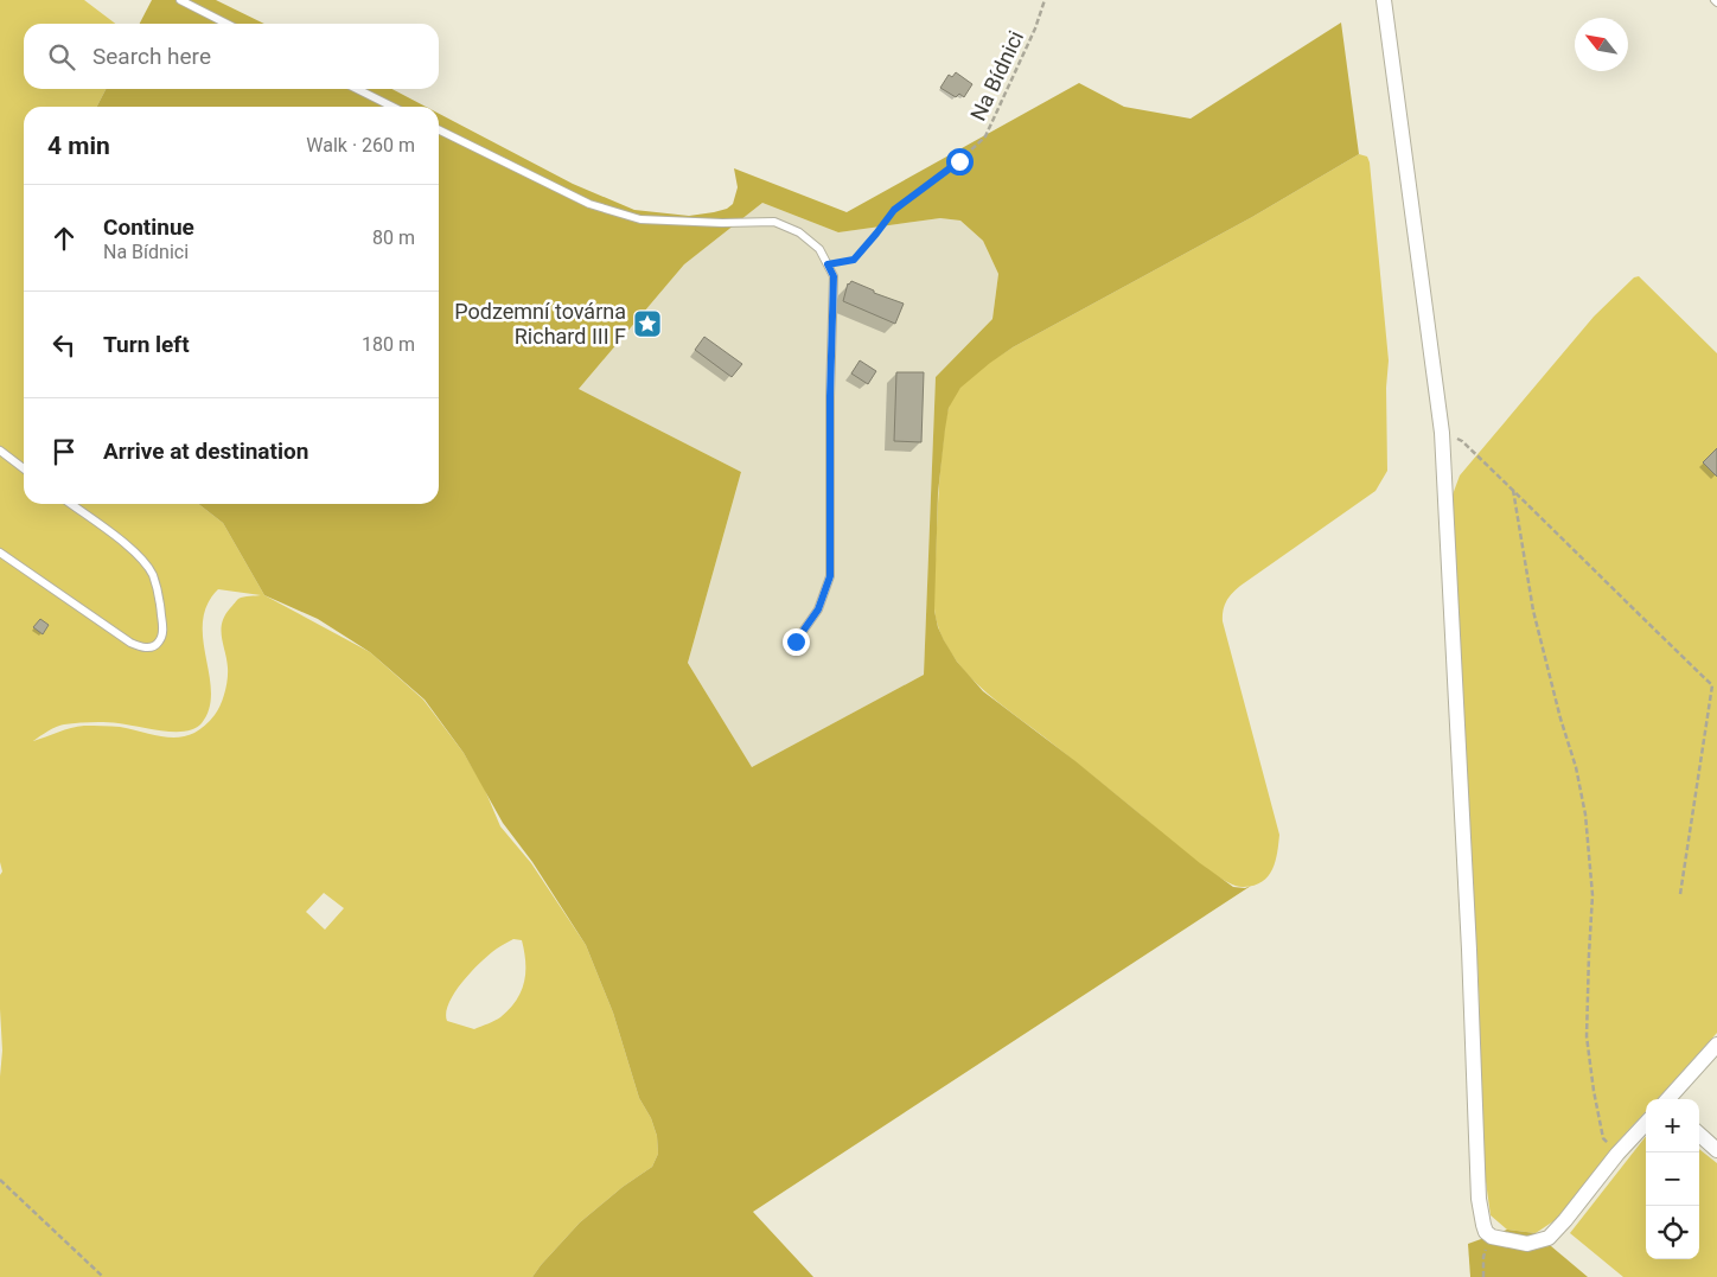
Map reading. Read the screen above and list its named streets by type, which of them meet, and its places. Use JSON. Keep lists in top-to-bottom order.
{
  "streets": {
    "path": ["Na Bídnici"]
  },
  "places": {
    "place": ["Podzemní továrna Richard III F"]
  },
  "north": "top left",
  "page": {
    "search": "Search here",
    "heading": ["4 min", "Walk · 260 m"],
    "list": [
      ["Continue", "Na Bídnici", "80 m"],
      ["Turn left", "180 m"],
      "Arrive at destination"
    ],
    "map_buttons": ["+", "−"]
  }
}
